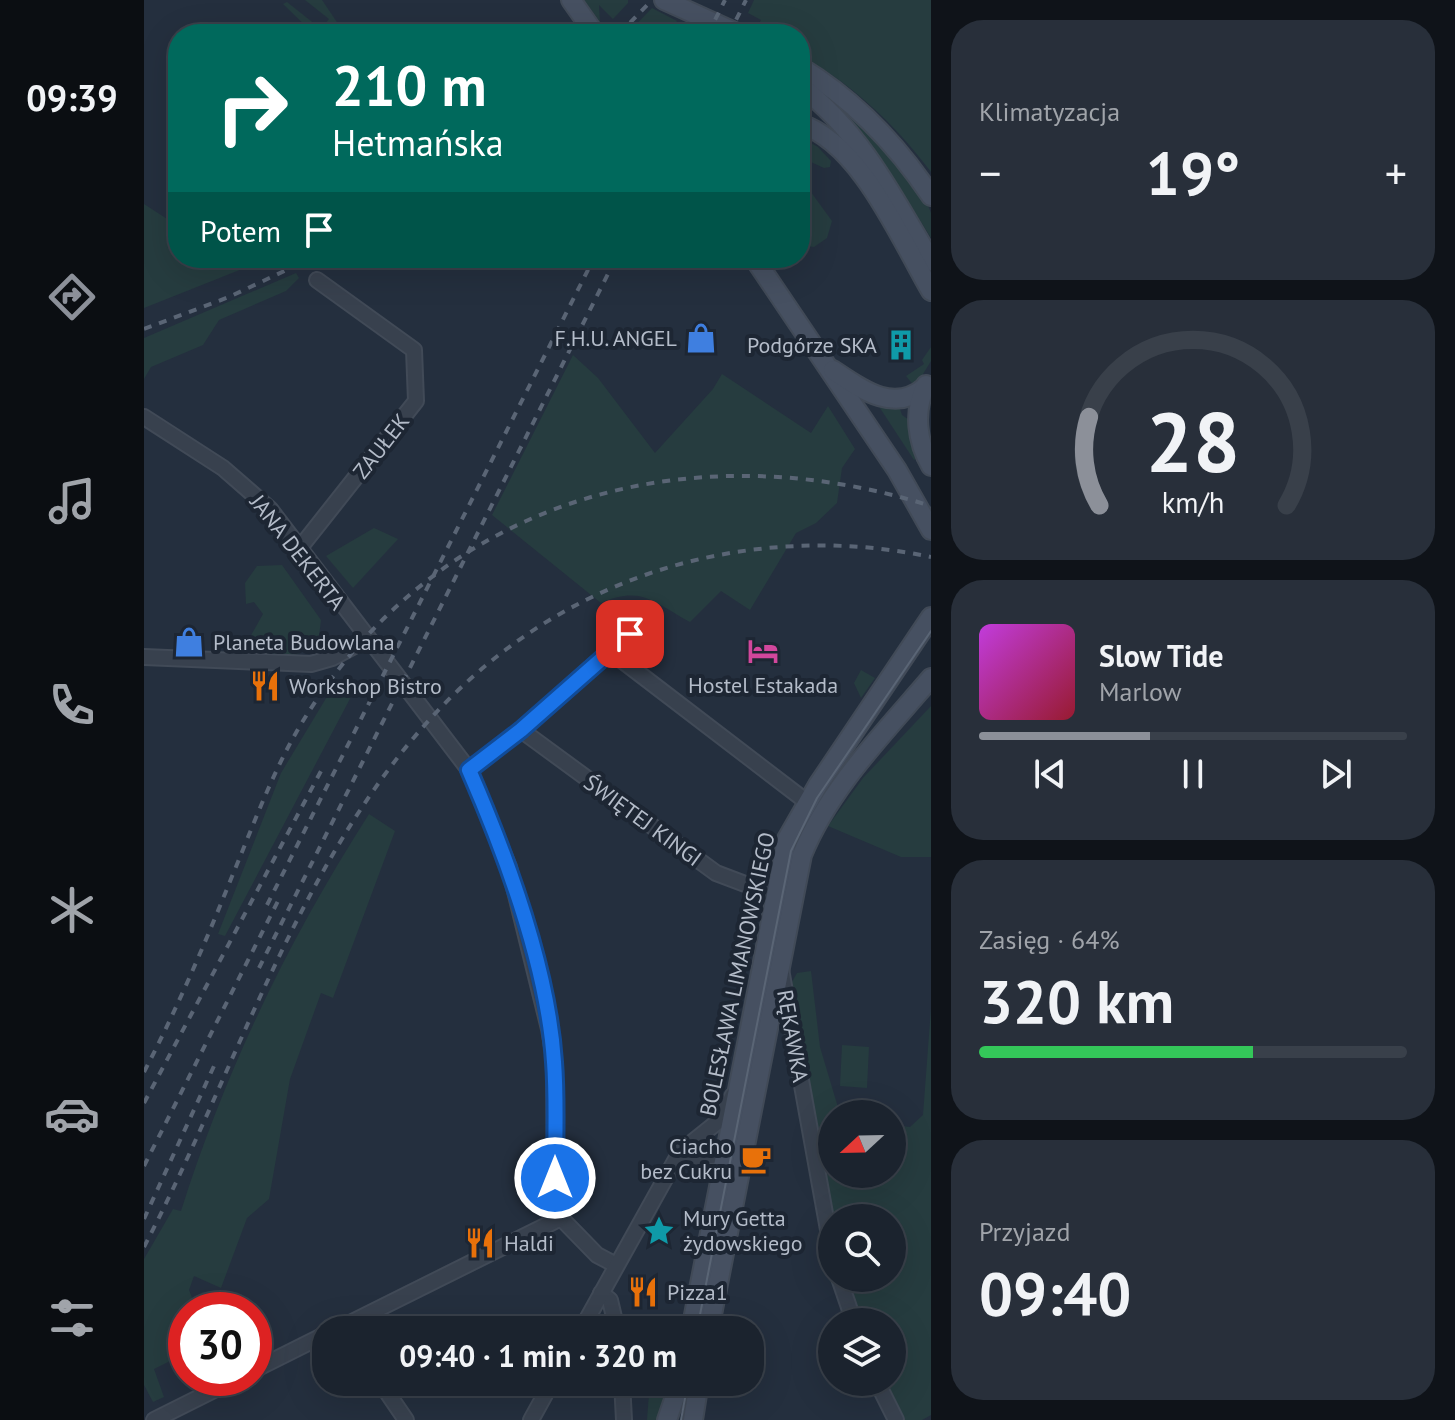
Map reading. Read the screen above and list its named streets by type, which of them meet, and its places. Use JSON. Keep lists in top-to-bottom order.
{
  "streets": {
    "street": [
      "ZAUŁEK",
      "JANA DEKERTA",
      "ŚWIĘTEJ KINGI",
      "BOLESŁAWA LIMANOWSKIEGO",
      "RĘKAWKA"
    ]
  },
  "crossings": [
    ["ZAUŁEK", "JANA DEKERTA"],
    ["ŚWIĘTEJ KINGI", "BOLESŁAWA LIMANOWSKIEGO"],
    ["BOLESŁAWA LIMANOWSKIEGO", "RĘKAWKA"]
  ],
  "places": {
    "shop": ["F.H.U. ANGEL", "Planeta Budowlana"],
    "building": ["Podgórze SKA"],
    "hotel": ["Hostel Estakada"],
    "restaurant": ["Workshop Bistro", "Haldi", "Pizza1"],
    "cafe": ["Ciacho bez Cukru"],
    "place": ["Mury Getta żydowskiego"]
  },
  "north": "left",
  "page": {
    "tabs": "09:39",
    "tile": [
      "Klimatyzacja",
      ["Zasięg · 64%", "320 km"],
      ["Przyjazd", "09:40"]
    ],
    "turn": ["210 m", "Hetmańska"],
    "heat": ["−", "19°", "+"],
    "then": "Potem",
    "song": ["Slow Tide", "Marlow"],
    "limit": "30",
    "trip": "09:40 · 1 min · 320 m",
    "gauge": ["28", "km/h"]
  }
}
